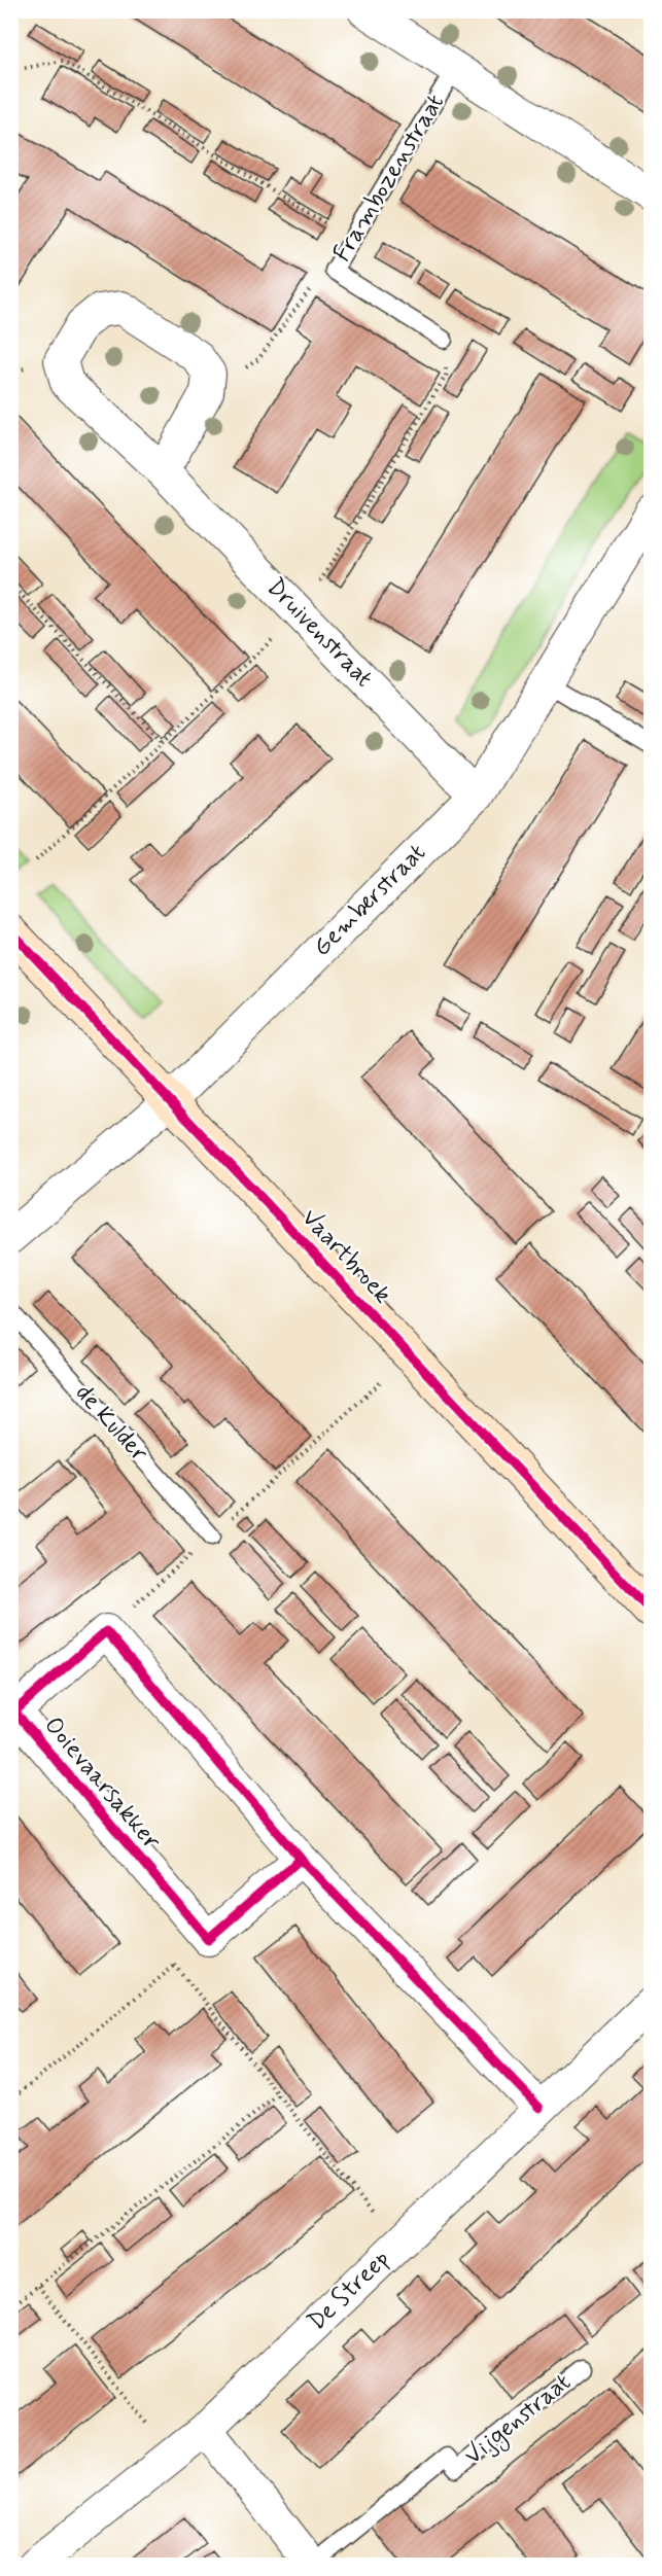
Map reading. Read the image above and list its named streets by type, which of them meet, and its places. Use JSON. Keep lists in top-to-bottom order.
{
  "streets": {
    "street": [
      "Frambozenstraat",
      "Druivenstraat",
      "Gemberstraat",
      "Vaartbroek",
      "Ooievaarsakker",
      "De Streep",
      "Vijgenstraat"
    ],
    "lane": ["de Kulder"]
  },
  "crossings": [
    ["Druivenstraat", "Gemberstraat"],
    ["Gemberstraat", "Vaartbroek"],
    ["De Streep", "Vijgenstraat"]
  ]
}
